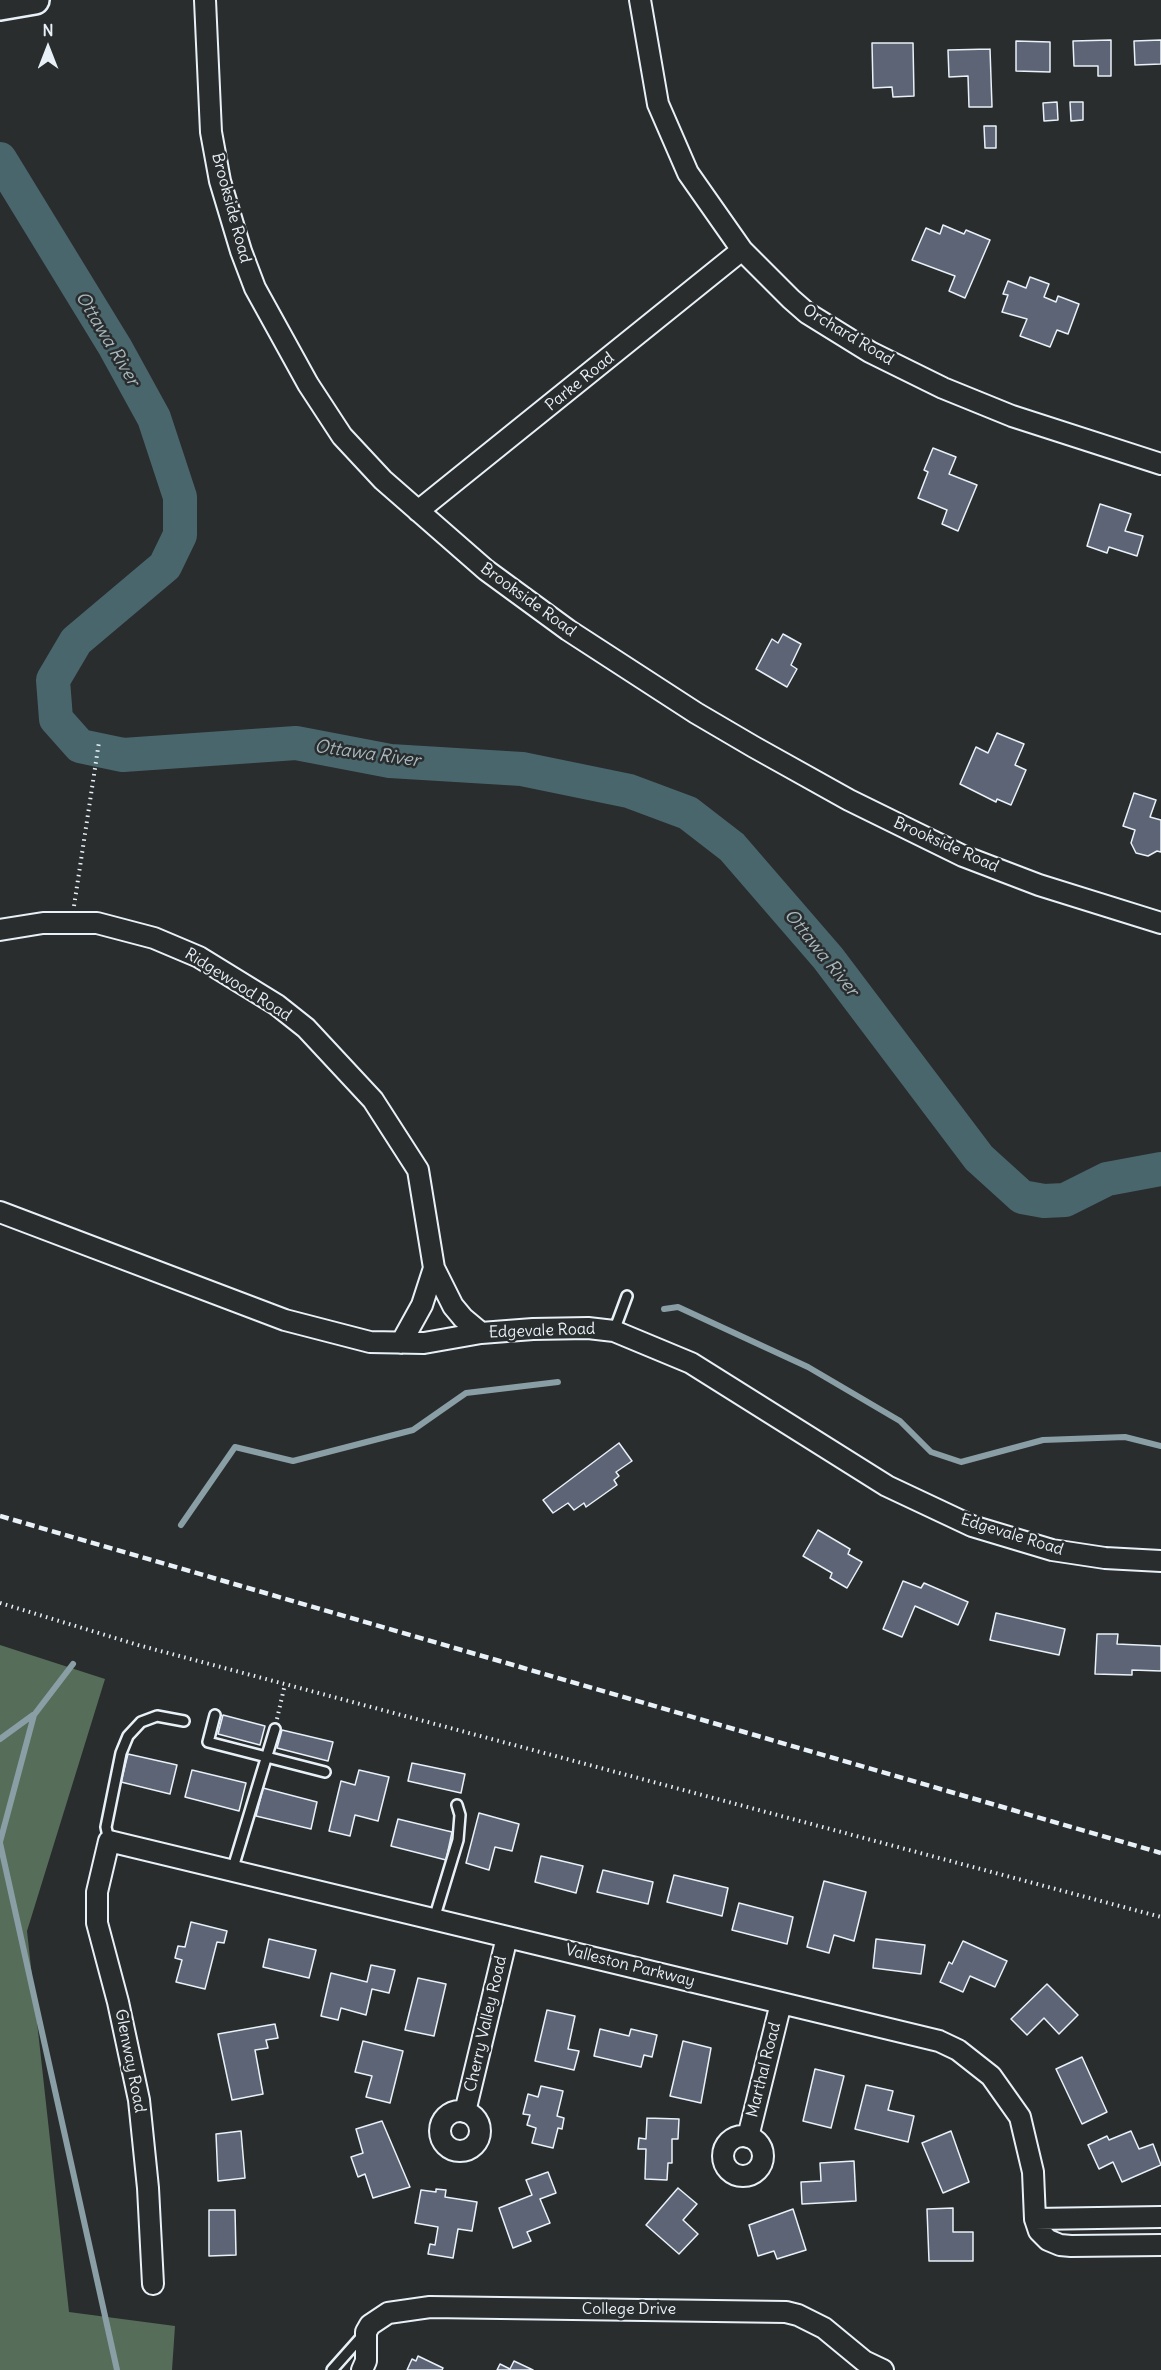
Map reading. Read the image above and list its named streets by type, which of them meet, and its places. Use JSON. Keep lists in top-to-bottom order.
{
  "streets": {
    "street": [
      "Brookside Road",
      "Orchard Road",
      "Parke Road",
      "Ridgewood Road",
      "Edgevale Road",
      "Valleston Parkway",
      "Cherry Valley Road",
      "Glenway Road",
      "Marthal Road",
      "College Drive"
    ]
  },
  "crossings": [
    ["Brookside Road", "Parke Road"],
    ["Orchard Road", "Parke Road"],
    ["Ridgewood Road", "Edgevale Road"],
    ["Valleston Parkway", "Cherry Valley Road"],
    ["Valleston Parkway", "Glenway Road"],
    ["Valleston Parkway", "Marthal Road"]
  ],
  "water": ["Ottawa River"],
  "north": "top"
}
